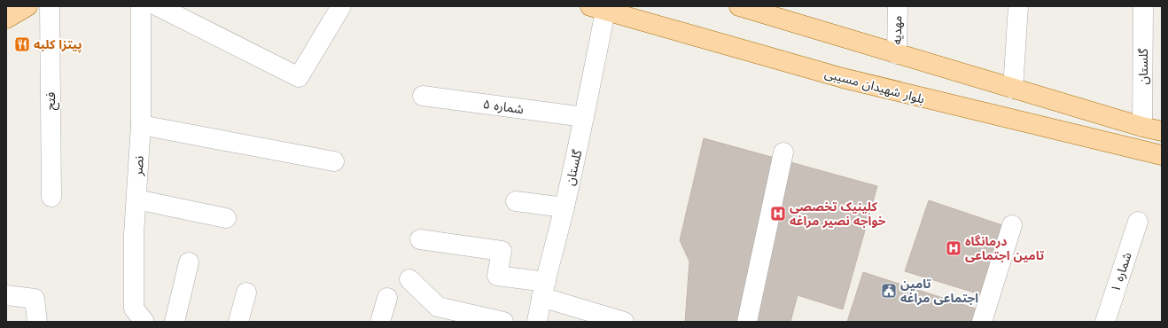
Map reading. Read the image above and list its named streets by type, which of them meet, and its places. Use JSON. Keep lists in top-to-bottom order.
{
  "streets": {
    "main road": ["بلوار شهیدان مسیبی"],
    "street": [
      "مهدیه",
      "گلستان",
      "فتح",
      "شماره ۵",
      "نصر",
      "شماره ۱"
    ]
  },
  "crossings": [
    ["گلستان", "بلوار شهیدان مسیبی"],
    ["گلستان", "شماره ۵"]
  ],
  "places": {
    "restaurant": ["پیتزا کلبه"],
    "hospital": ["کلینیک تخصصی خواجه نصیر مراغه", "درمانگاه تامین اجتماعی"],
    "public building": ["تامین اجتماعی مراغه"]
  }
}
